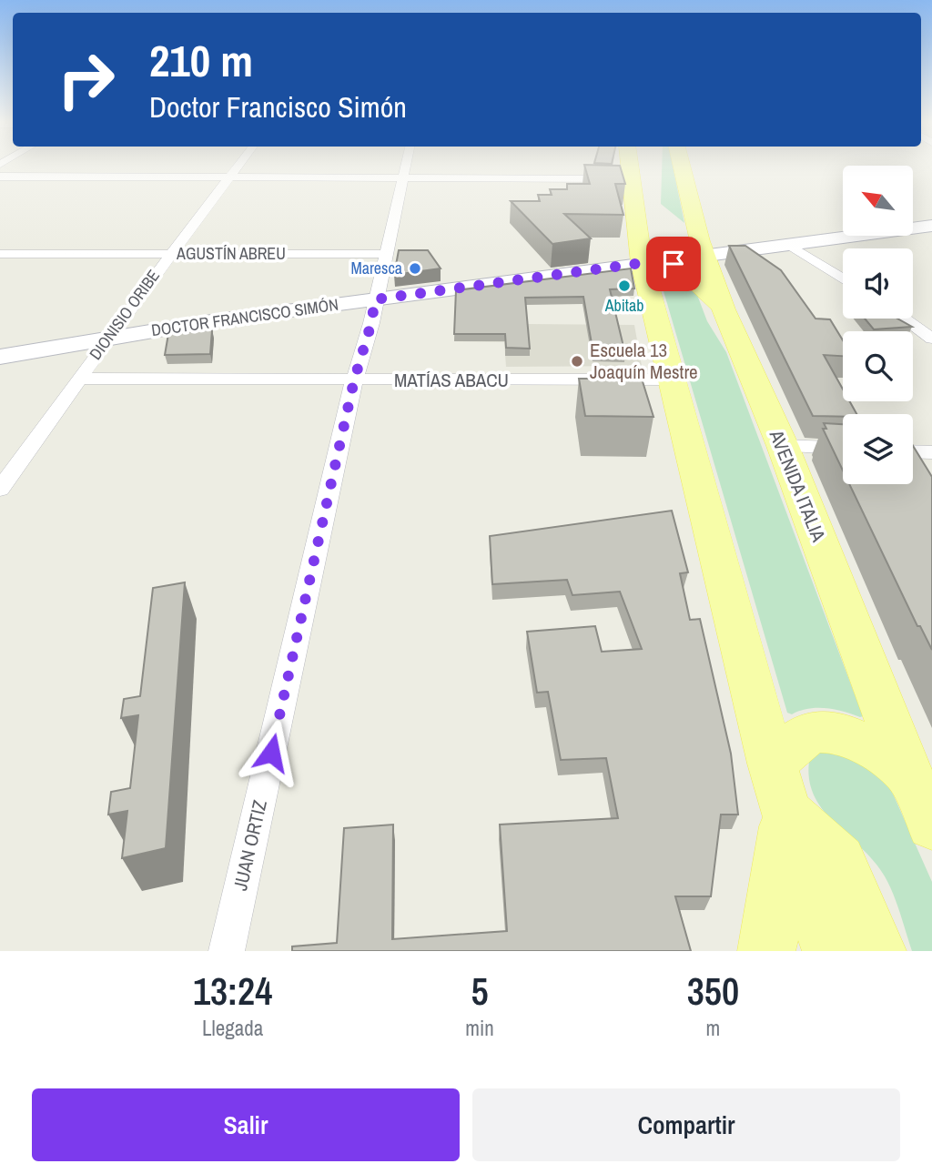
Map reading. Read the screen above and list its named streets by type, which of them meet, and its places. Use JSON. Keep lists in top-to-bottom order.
{
  "streets": {
    "main road": ["AVENIDA ITALIA"],
    "street": [
      "AGUSTÍN ABREU",
      "DIONISIO ORIBE",
      "DOCTOR FRANCISCO SIMÓN",
      "MATÍAS ABACU",
      "JUAN ORTIZ"
    ]
  },
  "crossings": [
    ["AGUSTÍN ABREU", "DIONISIO ORIBE"],
    ["AGUSTÍN ABREU", "JUAN ORTIZ"],
    ["DIONISIO ORIBE", "DOCTOR FRANCISCO SIMÓN"],
    ["DIONISIO ORIBE", "MATÍAS ABACU"],
    ["DOCTOR FRANCISCO SIMÓN", "AVENIDA ITALIA"],
    ["DOCTOR FRANCISCO SIMÓN", "JUAN ORTIZ"],
    ["MATÍAS ABACU", "JUAN ORTIZ"]
  ],
  "places": ["Maresca", "Abitab", "Escuela 13 Joaquín Mestre"],
  "north": "top left",
  "page": {
    "turn": ["210 m", "Doctor Francisco Simón"],
    "eta": [
      "13:24",
      "Llegada",
      "5",
      "min",
      "350",
      "m"
    ],
    "buttons": ["Salir", "Compartir"]
  }
}
